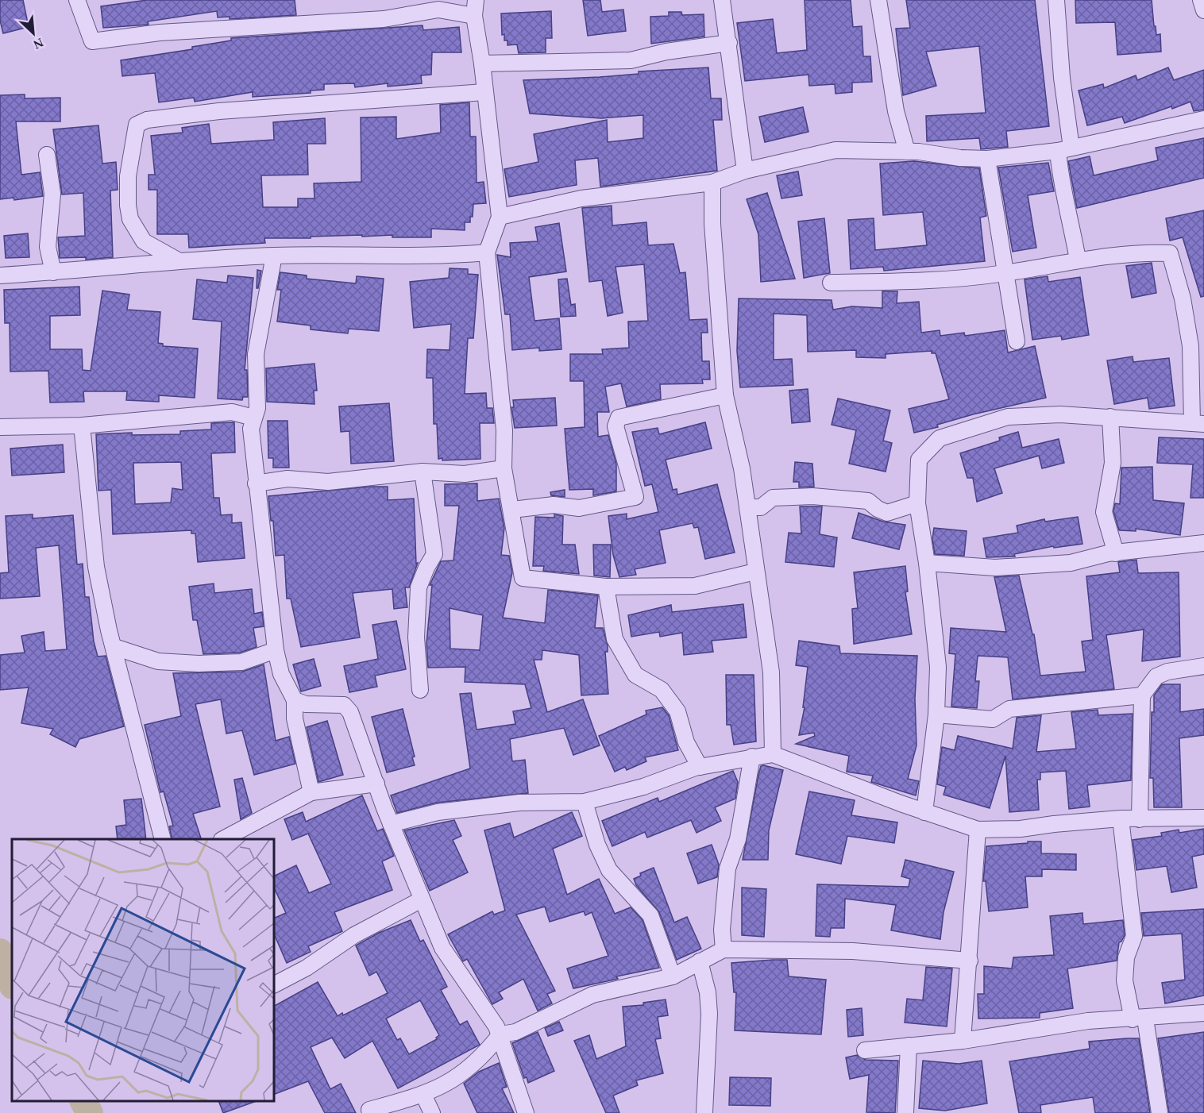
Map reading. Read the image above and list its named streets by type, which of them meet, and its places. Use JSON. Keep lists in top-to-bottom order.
{
  "north": "bottom right"
}
